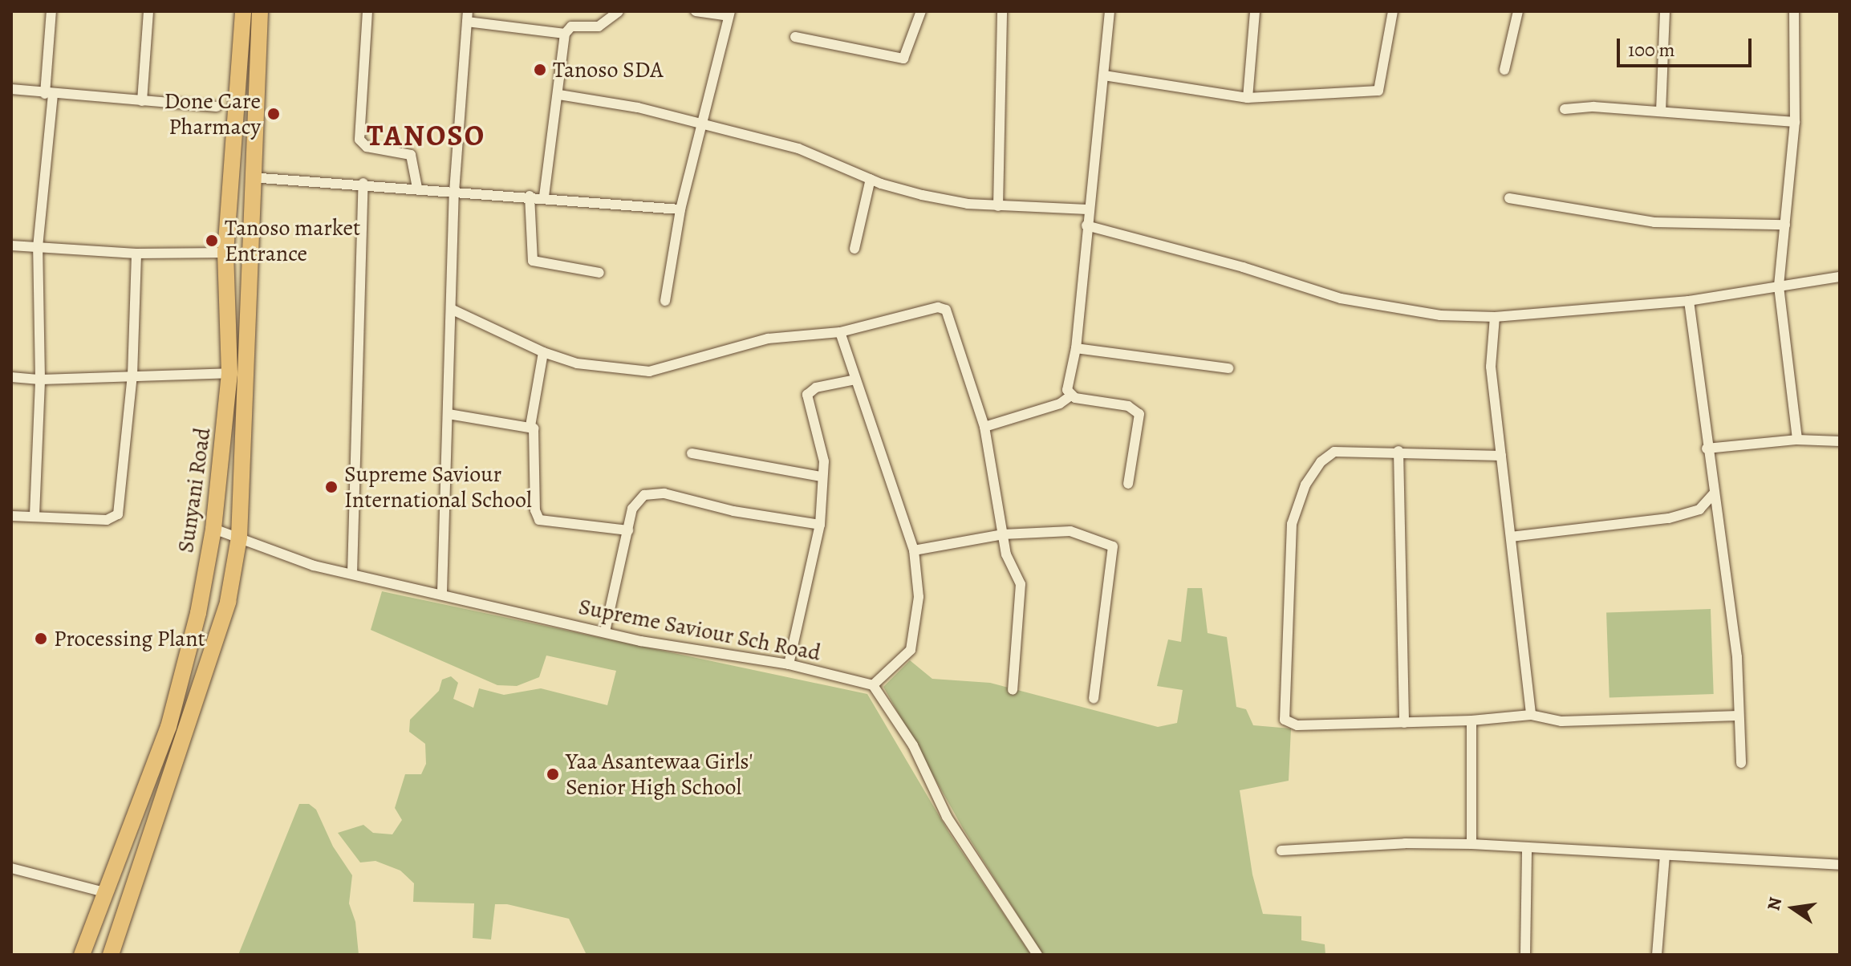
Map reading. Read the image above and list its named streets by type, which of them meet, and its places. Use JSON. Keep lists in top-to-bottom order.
{
  "streets": {
    "main road": ["Sunyani Road"],
    "street": ["Supreme Saviour Sch Road"]
  },
  "crossings": [
    ["Sunyani Road", "Supreme Saviour Sch Road"]
  ],
  "districts": ["TANOSO"],
  "places": [
    "Tanoso SDA",
    "Done Care Pharmacy",
    "Tanoso market Entrance",
    "Supreme Saviour International School",
    "Processing Plant",
    "Yaa Asantewaa Girls' Senior High School"
  ],
  "scale_bar": "100 m",
  "north": "left"
}
